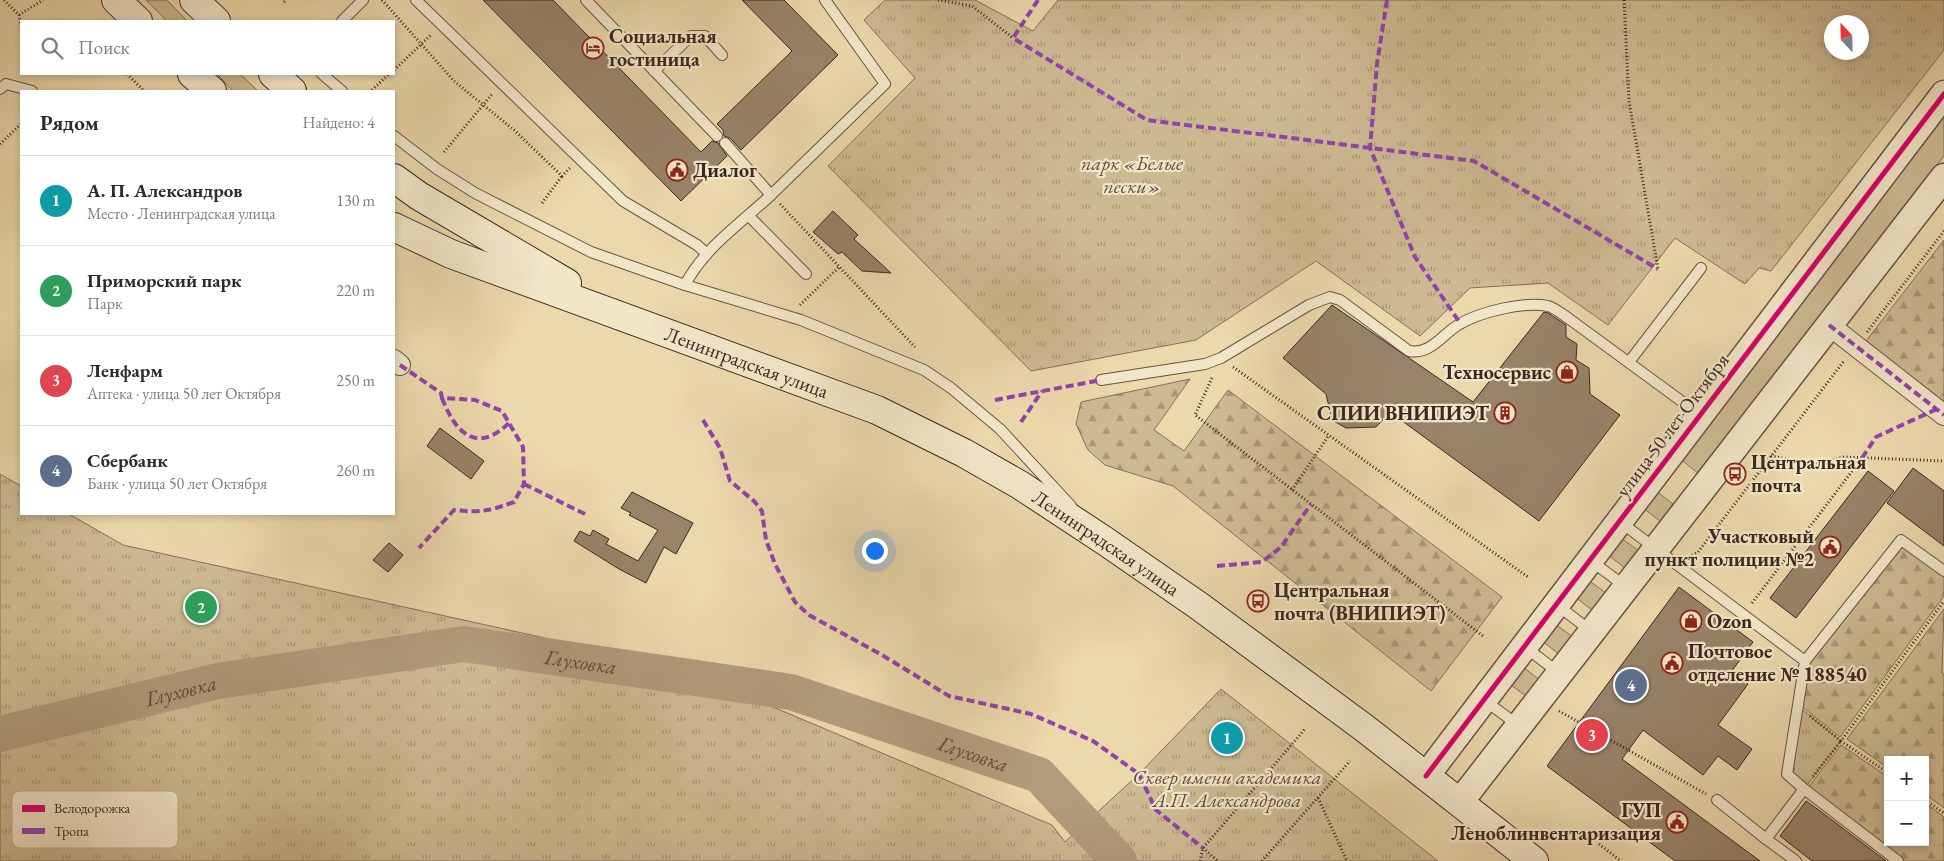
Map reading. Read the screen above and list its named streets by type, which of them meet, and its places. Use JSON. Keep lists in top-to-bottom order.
{
  "streets": {
    "main road": ["Ленинградская улица"],
    "street": ["улица 50 лет Октября"]
  },
  "crossings": [
    ["Ленинградская улица", "улица 50 лет Октября"]
  ],
  "water": ["Глуховка"],
  "parks": ["парк «Белые пески»", "Сквер имени академика А.П. Александрова"],
  "places": {
    "hotel": ["Социальная гостиница"],
    "public building": [
      "Диалог",
      "Участковый пункт полиции №2",
      "Почтовое отделение № 188540",
      "ГУП Леноблинвентаризация"
    ],
    "shop": ["Техносервис", "Ozon"],
    "building": ["СПИИ ВНИПИЭТ"],
    "bus stop": ["Центральная почта", "Центральная почта (ВНИПИЭТ)"]
  },
  "legend": ["Велодорожка", "Тропа"],
  "north": "top",
  "page": {
    "search": "Поиск",
    "heading": ["Рядом", "Найдено: 4"],
    "list": [
      {
        "mark": "1",
        "name": "А. П. Александров",
        "note": "Место · Ленинградская улица",
        "value": "130 m"
      },
      {
        "mark": "2",
        "name": "Приморский парк",
        "note": "Парк",
        "value": "220 m"
      },
      {
        "mark": "3",
        "name": "Ленфарм",
        "note": "Аптека · улица 50 лет Октября",
        "value": "250 m"
      },
      {
        "mark": "4",
        "name": "Сбербанк",
        "note": "Банк · улица 50 лет Октября",
        "value": "260 m"
      }
    ],
    "pins": [
      "2",
      "4",
      "3",
      "1"
    ],
    "map_buttons": ["+", "−"]
  }
}
